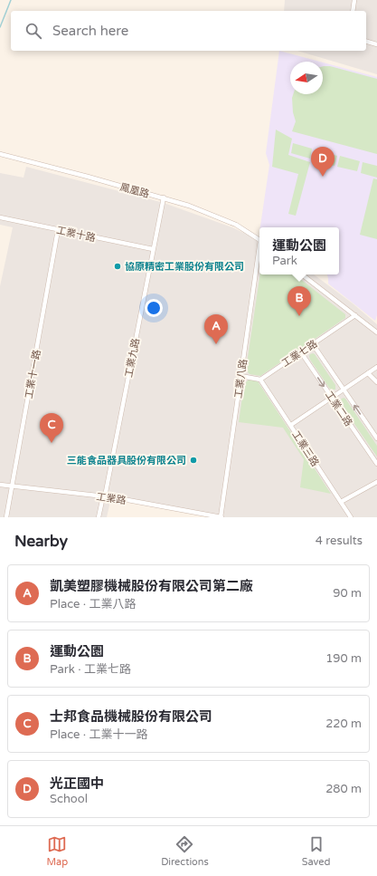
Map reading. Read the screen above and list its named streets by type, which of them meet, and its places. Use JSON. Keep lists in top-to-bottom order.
{
  "streets": {
    "street": [
      "鳳凰路",
      "工業十路",
      "工業七路",
      "工業九路",
      "工業十一路",
      "工業八路",
      "工業二路",
      "工業三路",
      "工業路"
    ]
  },
  "crossings": [
    ["鳳凰路", "工業九路"],
    ["工業十路", "工業九路"],
    ["工業十路", "工業十一路"],
    ["工業七路", "工業二路"],
    ["工業七路", "工業三路"],
    ["工業九路", "工業路"],
    ["工業十一路", "工業路"],
    ["工業八路", "工業路"]
  ],
  "places": ["協原精密工業股份有限公司", "三能食品器具股份有限公司"],
  "north": "left",
  "page": {
    "search": "Search here",
    "pins": [
      "D",
      "B",
      "A",
      "C"
    ],
    "popup": ["運動公園", "Park"],
    "heading": ["Nearby", "4 results"],
    "list": [
      {
        "mark": "A",
        "name": "凱美塑膠機械股份有限公司第二廠",
        "note": "Place · 工業八路",
        "value": "90 m"
      },
      {
        "mark": "B",
        "name": "運動公園",
        "note": "Park · 工業七路",
        "value": "190 m"
      },
      {
        "mark": "C",
        "name": "士邦食品機械股份有限公司",
        "note": "Place · 工業十一路",
        "value": "220 m"
      },
      {
        "mark": "D",
        "name": "光正國中",
        "note": "School",
        "value": "280 m"
      }
    ],
    "nav": ["Map", "Directions", "Saved"]
  }
}
